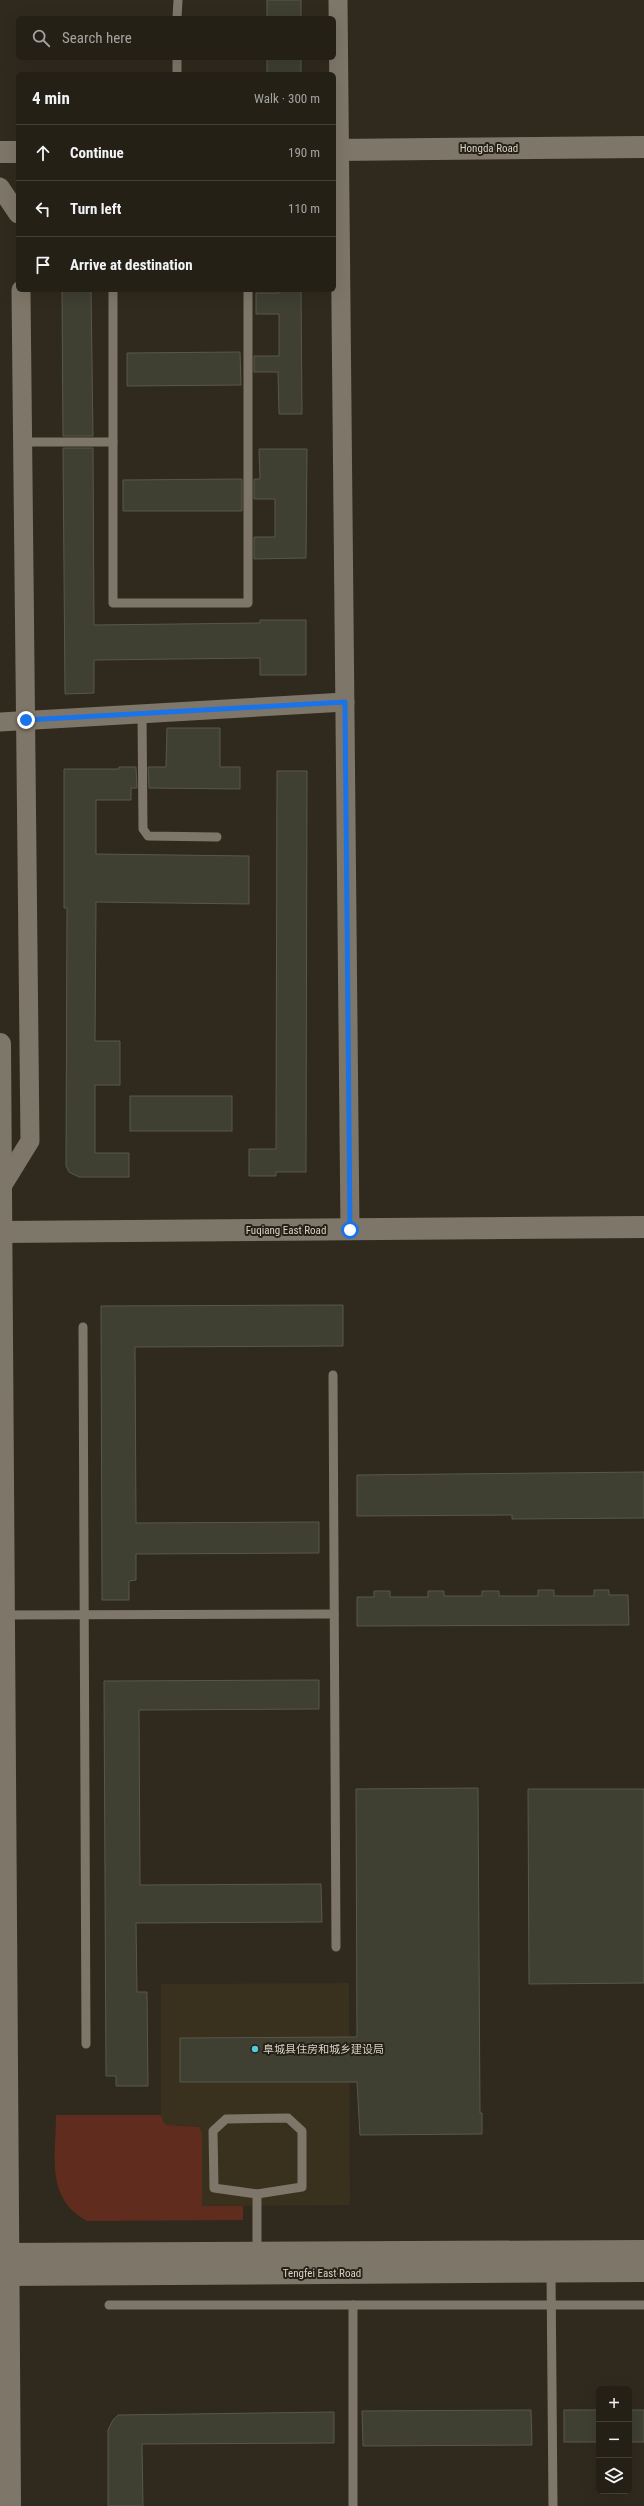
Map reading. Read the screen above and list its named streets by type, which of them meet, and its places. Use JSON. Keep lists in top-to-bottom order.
{
  "streets": {
    "street": ["Hongda Road", "Fuqiang East Road", "Tengfei East Road"]
  },
  "places": ["阜城县住房和城乡建设局"],
  "page": {
    "search": "Search here",
    "heading": ["4 min", "Walk · 300 m"],
    "list": [
      ["Continue", "190 m"],
      ["Turn left", "110 m"],
      "Arrive at destination"
    ],
    "map_buttons": ["+", "−"]
  }
}
